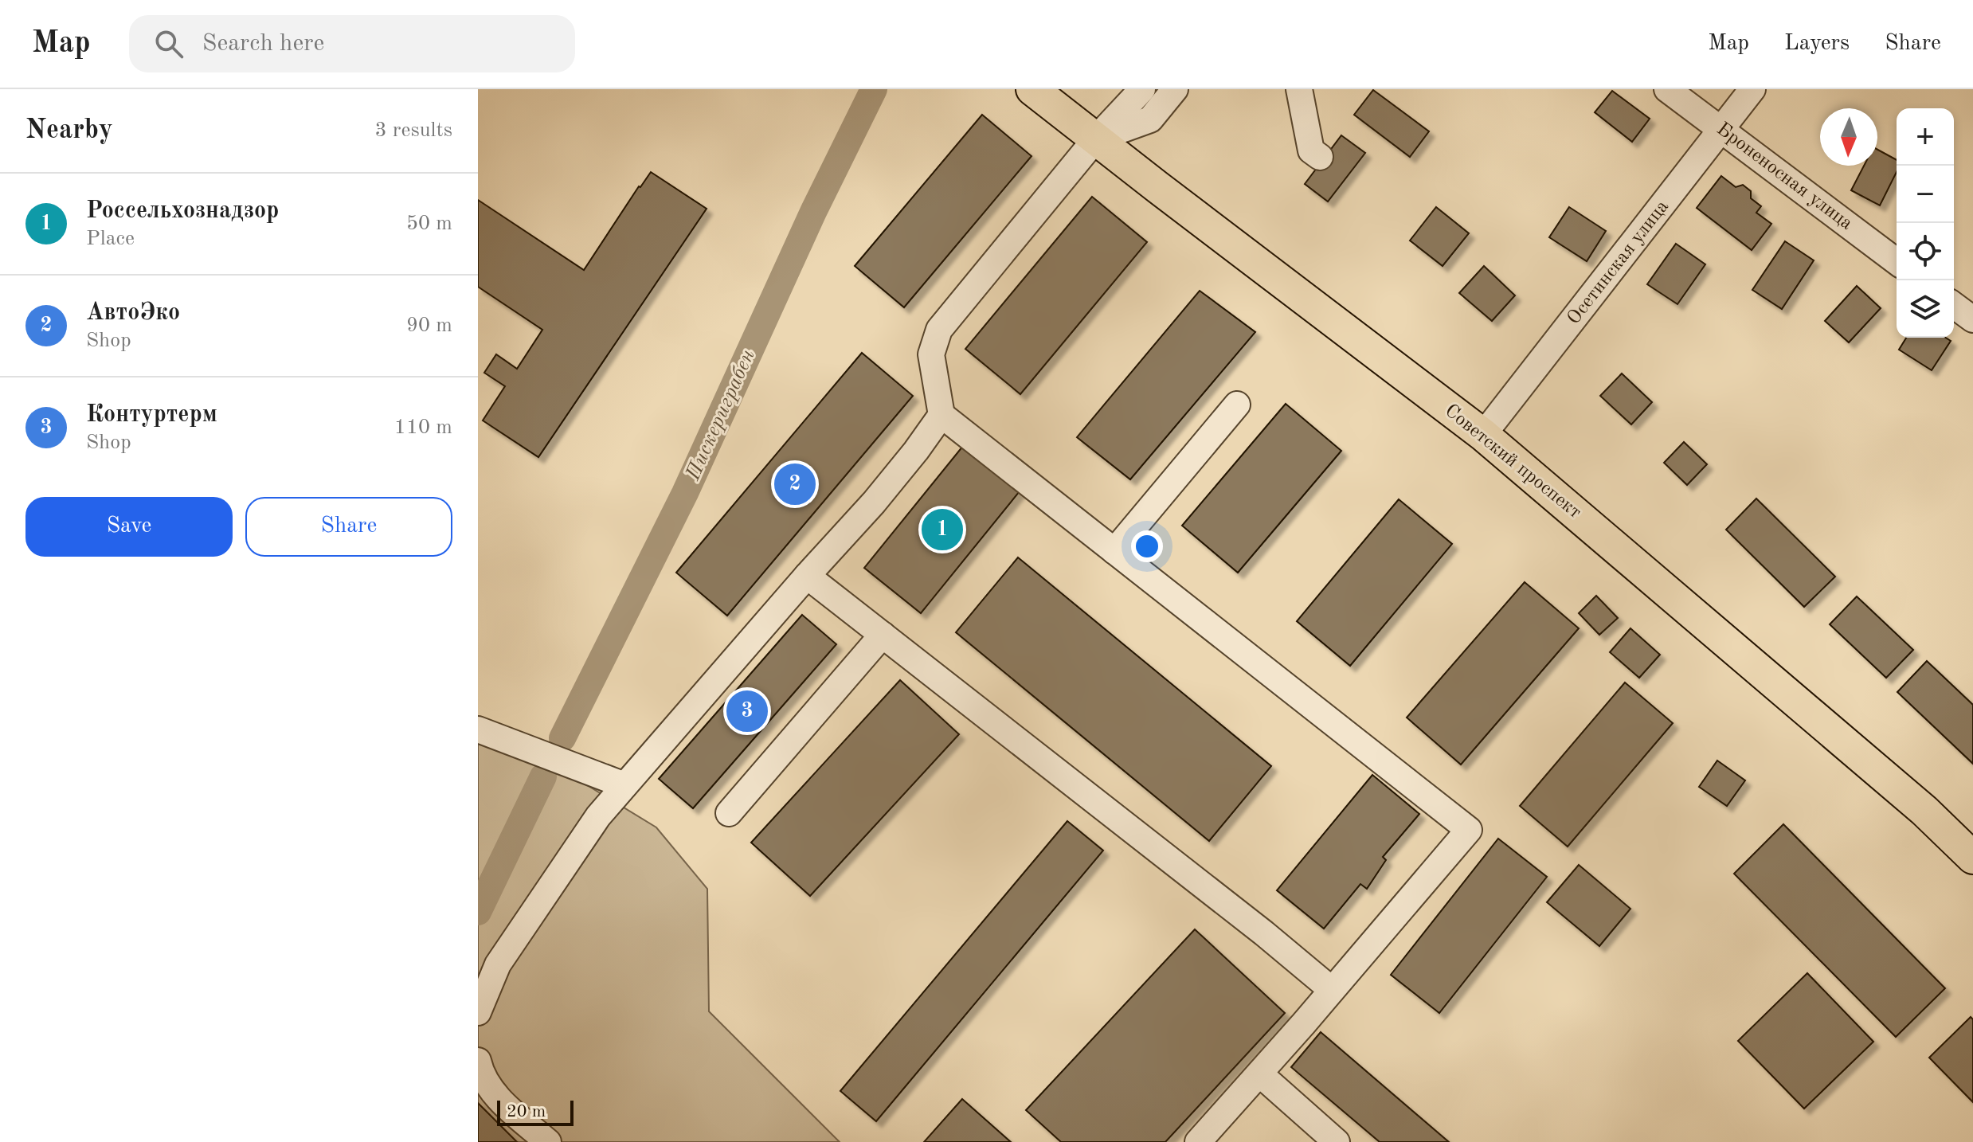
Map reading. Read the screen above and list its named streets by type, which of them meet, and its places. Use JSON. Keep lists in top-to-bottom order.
{
  "streets": {
    "main road": ["Советский проспект"],
    "street": ["Броненосная улица", "Осетинская улица"]
  },
  "crossings": [
    ["Броненосная улица", "Осетинская улица"],
    ["Осетинская улица", "Советский проспект"]
  ],
  "water": ["Пискериграбен"],
  "scale_bar": "20 m",
  "north": "bottom",
  "page": {
    "header": "Map",
    "search": "Search here",
    "nav": ["Map", "Layers", "Share"],
    "heading": ["Nearby", "3 results"],
    "map_buttons": ["+", "−"],
    "list": [
      {
        "mark": "1",
        "name": "Россельхознадзор",
        "note": "Place",
        "value": "50 m"
      },
      {
        "mark": "2",
        "name": "АвтоЭко",
        "note": "Shop",
        "value": "90 m"
      },
      {
        "mark": "3",
        "name": "Контуртерм",
        "note": "Shop",
        "value": "110 m"
      }
    ],
    "pins": ["2", "1", "3"],
    "buttons": ["Save", "Share"],
    "scale": "20 m"
  }
}
